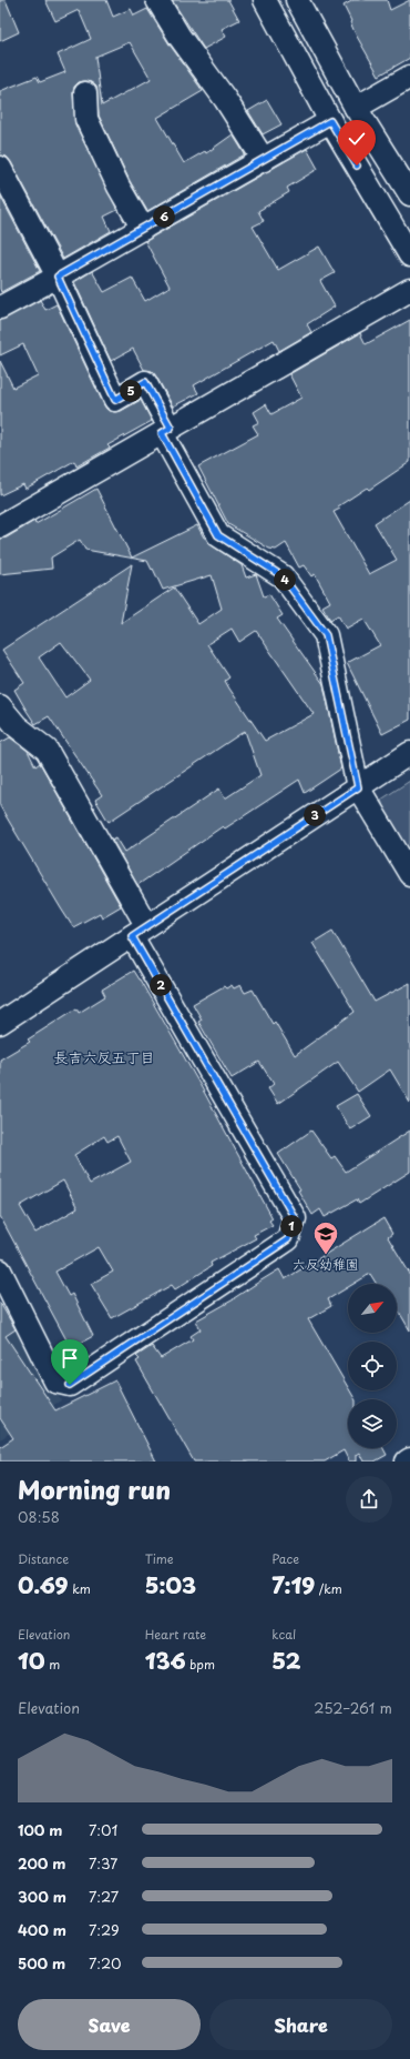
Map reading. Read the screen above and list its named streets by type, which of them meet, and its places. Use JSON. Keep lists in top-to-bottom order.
{
  "districts": ["長吉六反五丁目"],
  "places": {
    "school or university": ["六反幼稚園"]
  },
  "north": "top right",
  "page": {
    "pins": [
      "6",
      "5",
      "4",
      "3",
      "2",
      "1"
    ],
    "heading": ["Morning run", "08:58"],
    "stats": [
      ["Distance", "0.69 km"],
      ["Time", "5:03"],
      ["Pace", "7:19 /km"],
      ["Elevation", "10 m"],
      ["Heart rate", "136 bpm"],
      ["kcal", "52"]
    ],
    "chart": ["Elevation", "252–261 m"],
    "list": [
      {
        "name": "100 m",
        "note": "7:01"
      },
      {
        "name": "200 m",
        "note": "7:37"
      },
      {
        "name": "300 m",
        "note": "7:27"
      },
      {
        "name": "400 m",
        "note": "7:29"
      },
      {
        "name": "500 m",
        "note": "7:20"
      }
    ],
    "buttons": ["Save", "Share"]
  }
}
